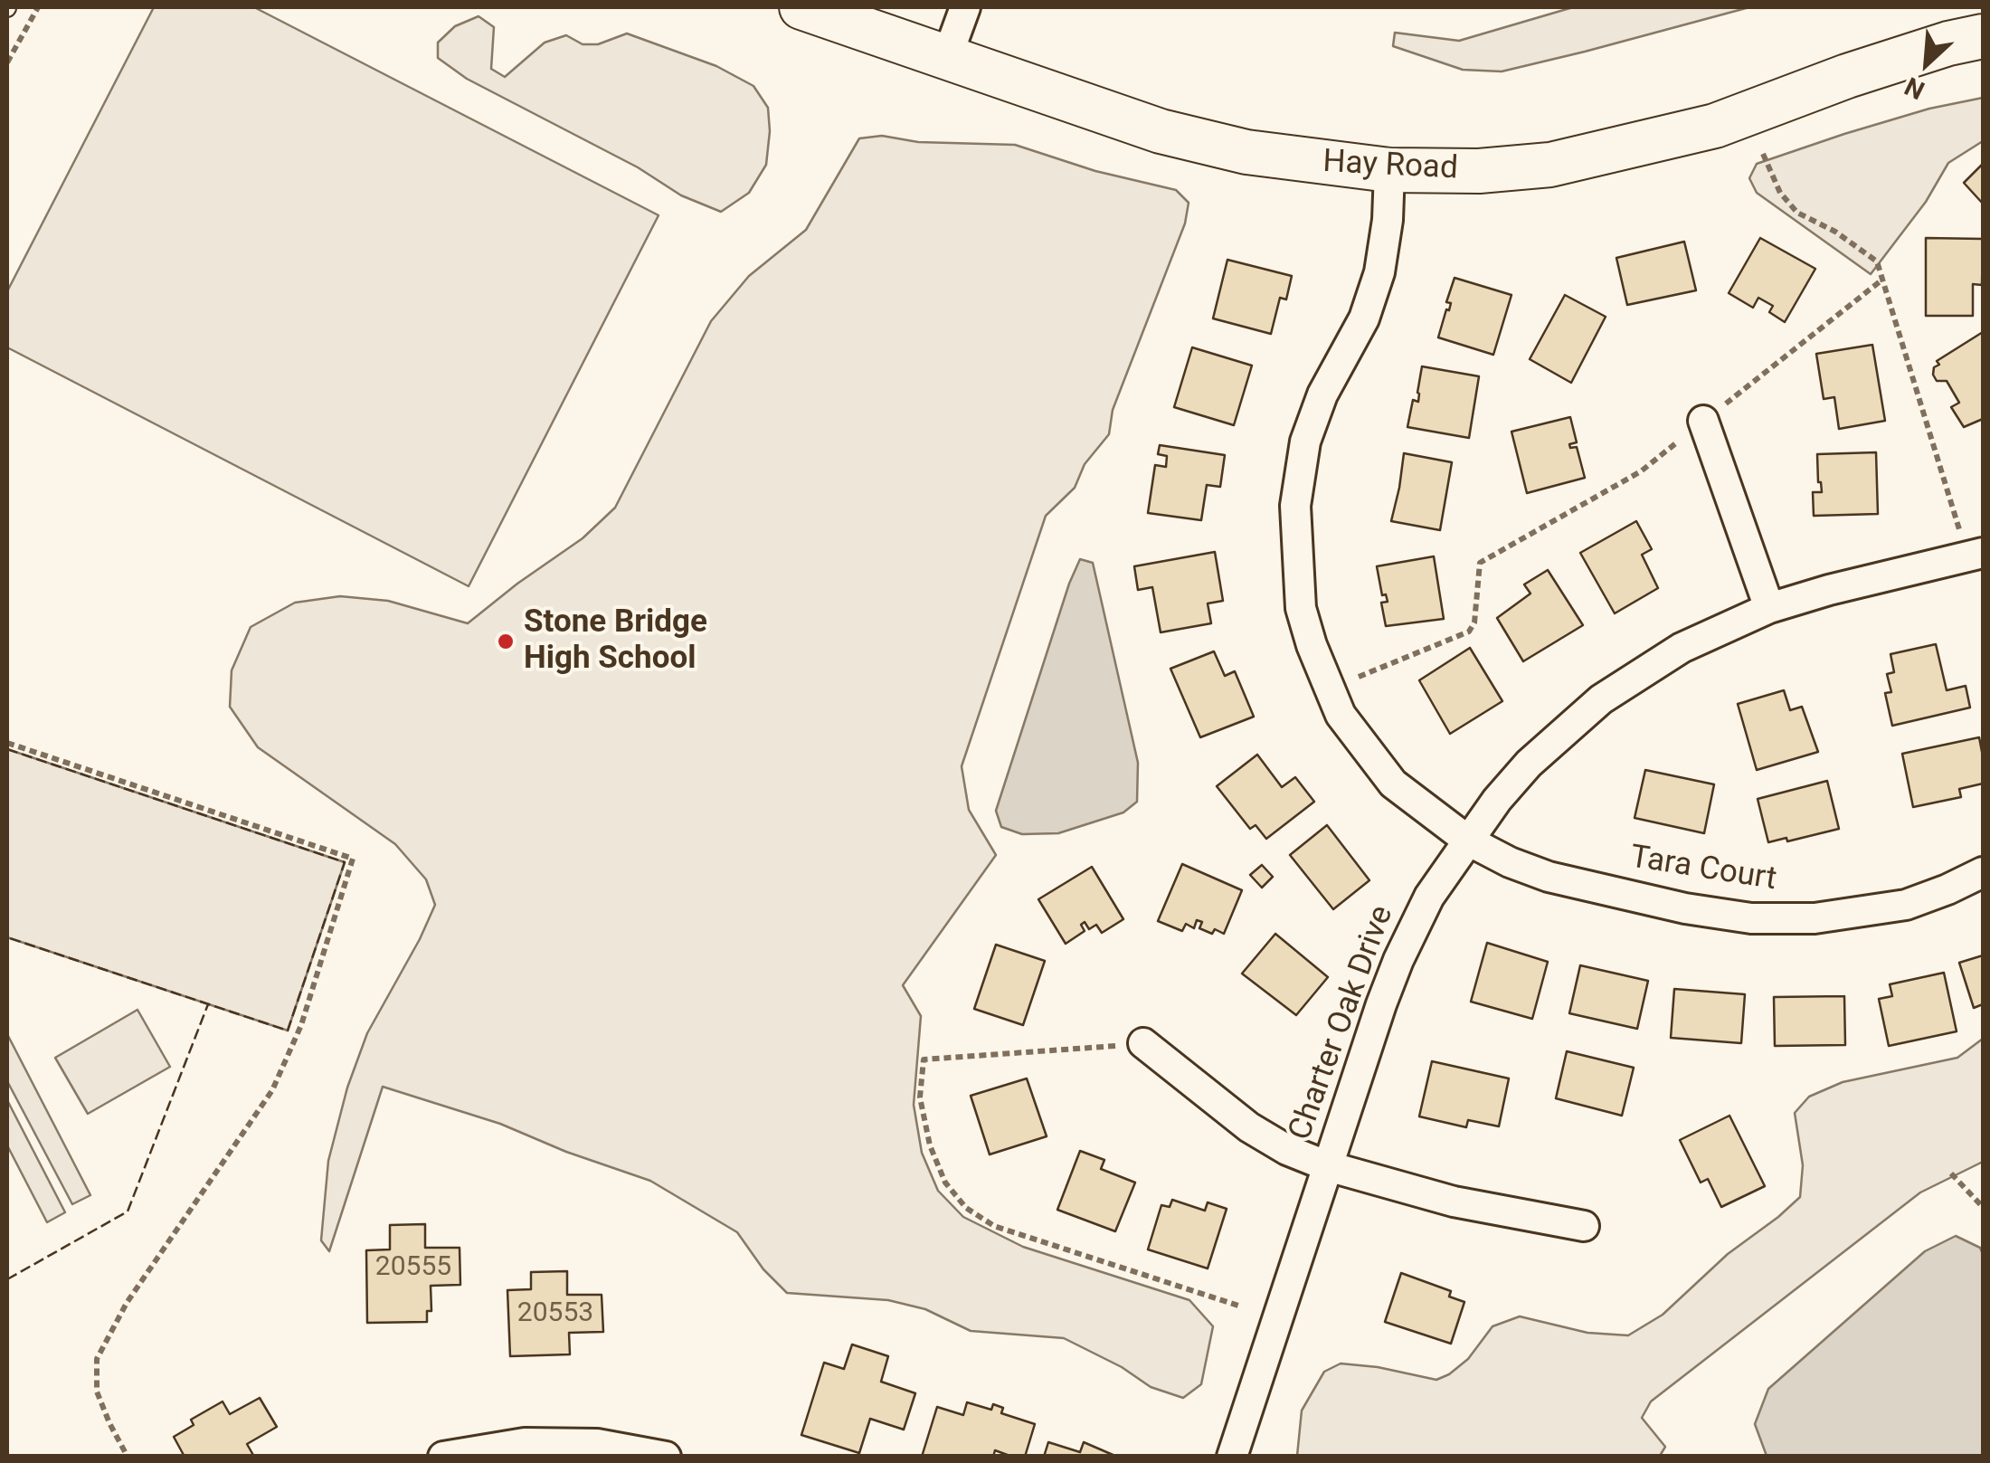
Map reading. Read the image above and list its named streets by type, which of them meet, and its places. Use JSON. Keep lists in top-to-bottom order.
{
  "streets": {
    "street": ["Hay Road", "Tara Court", "Charter Oak Drive"]
  },
  "crossings": [
    ["Hay Road", "Tara Court"],
    ["Tara Court", "Charter Oak Drive"]
  ],
  "places": ["Stone Bridge High School"],
  "house_numbers": ["20555", "20553"],
  "north": "bottom left"
}
